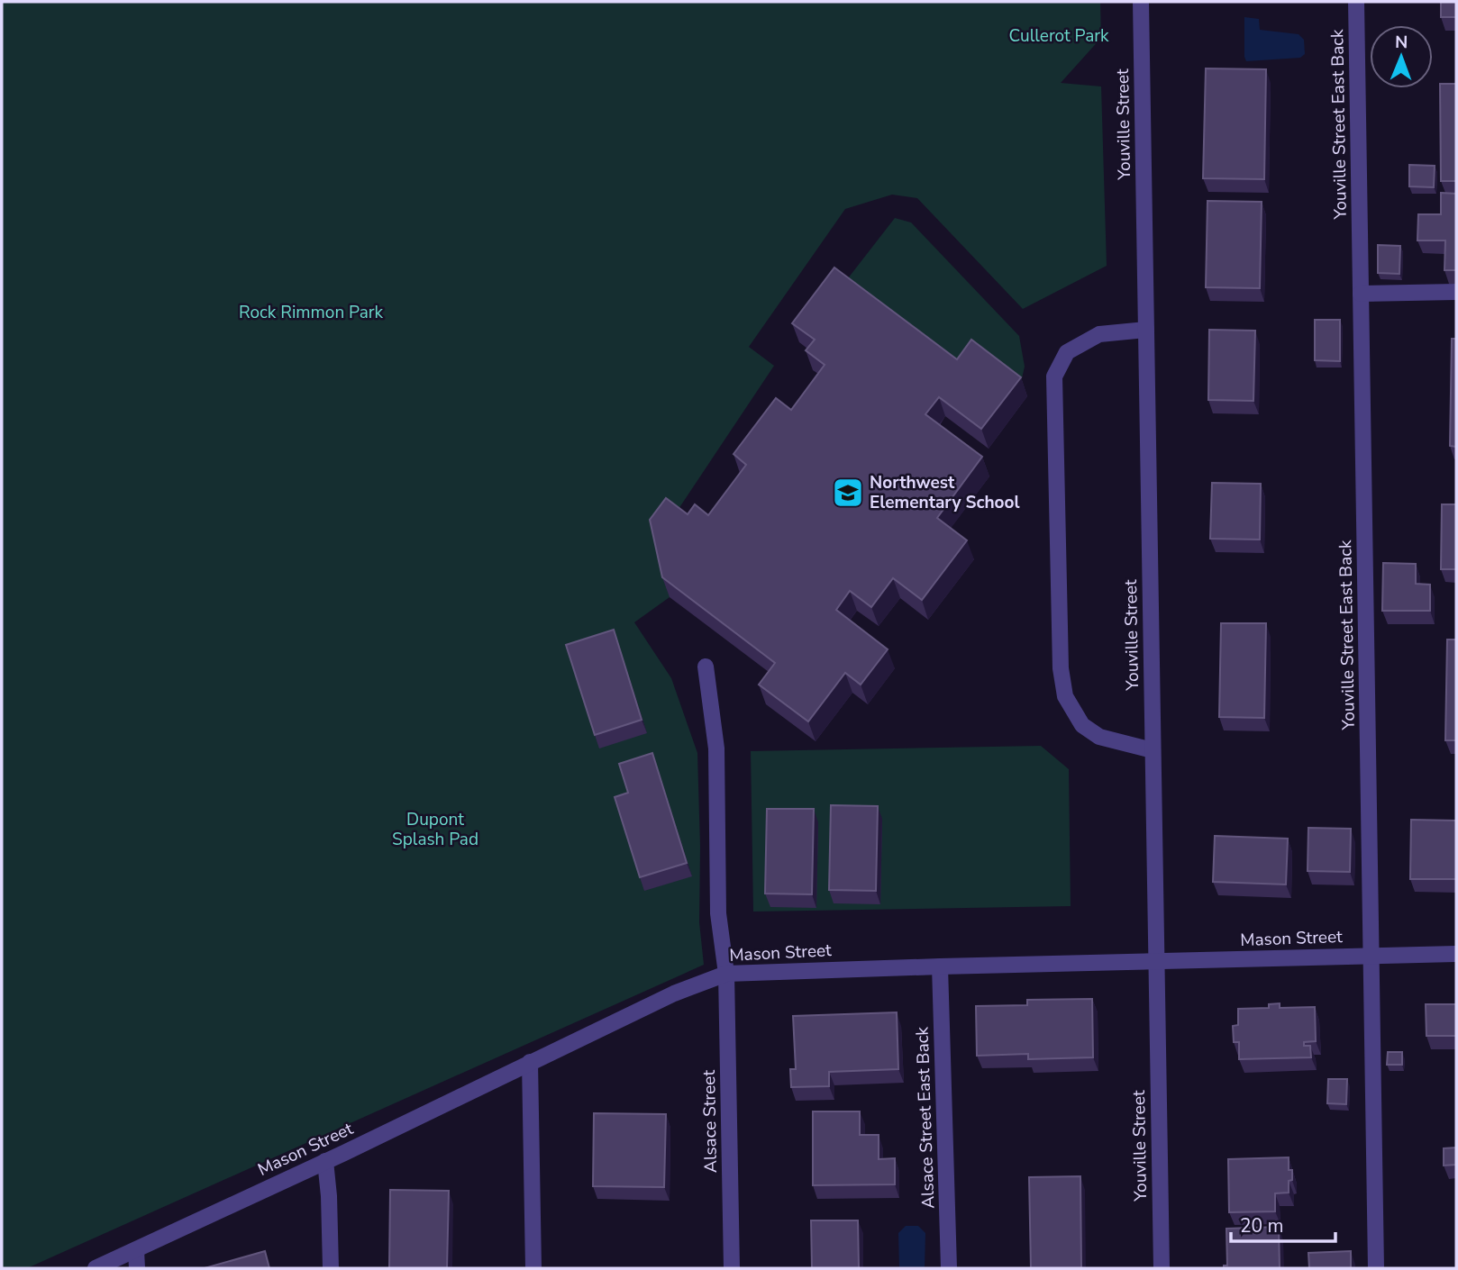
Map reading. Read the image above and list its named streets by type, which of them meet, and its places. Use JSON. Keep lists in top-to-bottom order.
{
  "streets": {
    "street": [
      "Youville Street",
      "Youville Street East Back",
      "Mason Street",
      "Alsace Street East Back",
      "Alsace Street"
    ]
  },
  "crossings": [
    ["Youville Street", "Mason Street"],
    ["Youville Street East Back", "Mason Street"],
    ["Mason Street", "Alsace Street East Back"],
    ["Mason Street", "Alsace Street"]
  ],
  "parks": ["Cullerot Park", "Rock Rimmon Park", "Dupont Splash Pad"],
  "places": {
    "school or university": ["Northwest Elementary School"]
  },
  "scale_bar": "20 m",
  "north": "top"
}
